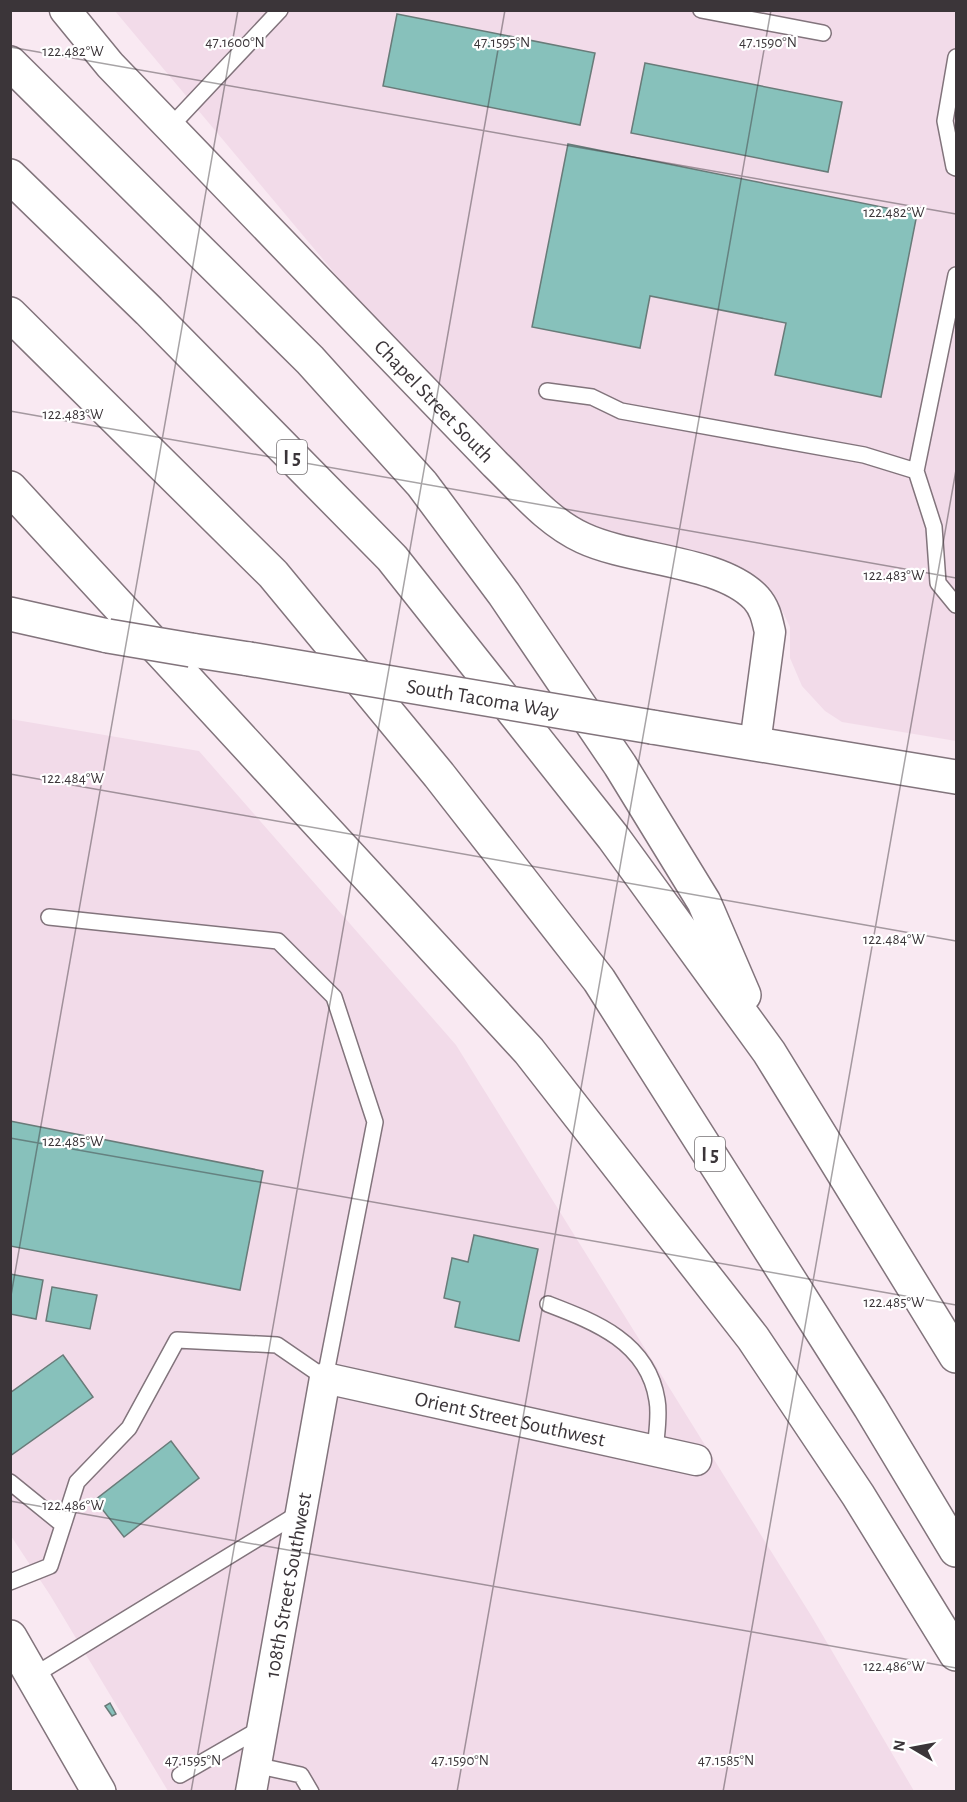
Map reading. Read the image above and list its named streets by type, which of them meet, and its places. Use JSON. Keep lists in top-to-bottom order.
{
  "streets": {
    "main road": ["I 5", "South Tacoma Way"],
    "street": ["Chapel Street South", "Orient Street Southwest", "108th Street Southwest"]
  },
  "crossings": [
    ["Chapel Street South", "South Tacoma Way"],
    ["Orient Street Southwest", "108th Street Southwest"]
  ],
  "north": "left",
  "coordinates": [
    "47.1600°N",
    "47.1595°N",
    "47.1590°N",
    "122.482°W",
    "122.483°W",
    "122.484°W",
    "122.485°W",
    "122.486°W",
    "47.1585°N"
  ]
}
